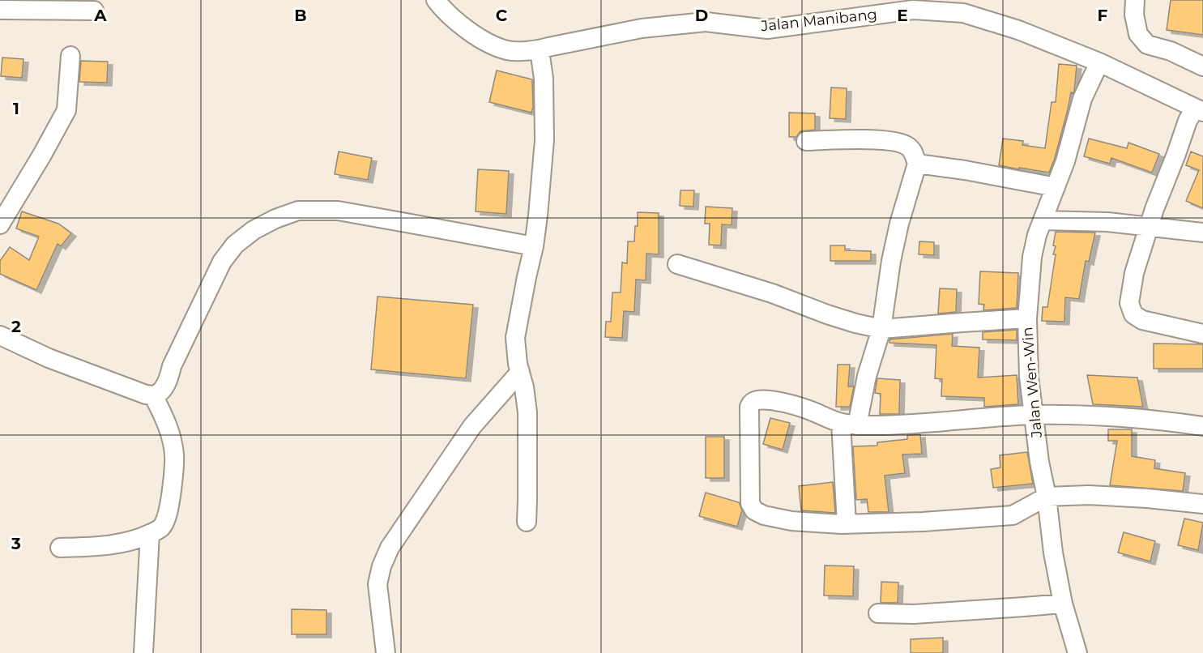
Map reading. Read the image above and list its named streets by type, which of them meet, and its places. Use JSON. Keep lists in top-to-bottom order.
{
  "streets": {
    "street": ["Jalan Manibang", "Jalan Wen-Win"]
  },
  "crossings": [
    ["Jalan Manibang", "Jalan Wen-Win"]
  ],
  "grid": {
    "columns": [
      "A",
      "B",
      "C",
      "D",
      "E",
      "F"
    ],
    "rows": ["1", "2", "3"]
  }
}
